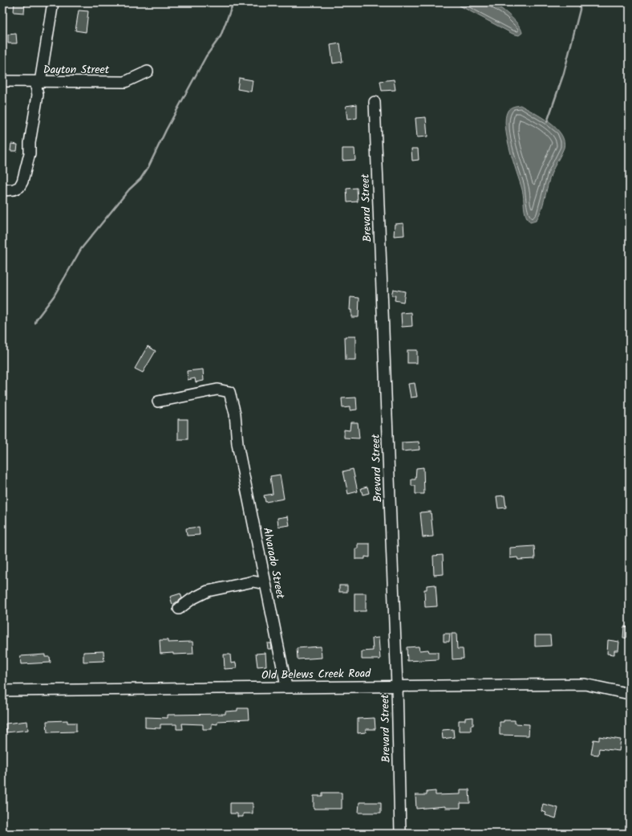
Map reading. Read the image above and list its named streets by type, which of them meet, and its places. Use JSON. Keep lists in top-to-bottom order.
{
  "streets": {
    "street": [
      "Dayton Street",
      "Brevard Street",
      "Alvarado Street",
      "Old Belews Creek Road"
    ]
  },
  "crossings": [
    ["Brevard Street", "Old Belews Creek Road"],
    ["Alvarado Street", "Old Belews Creek Road"]
  ]
}
